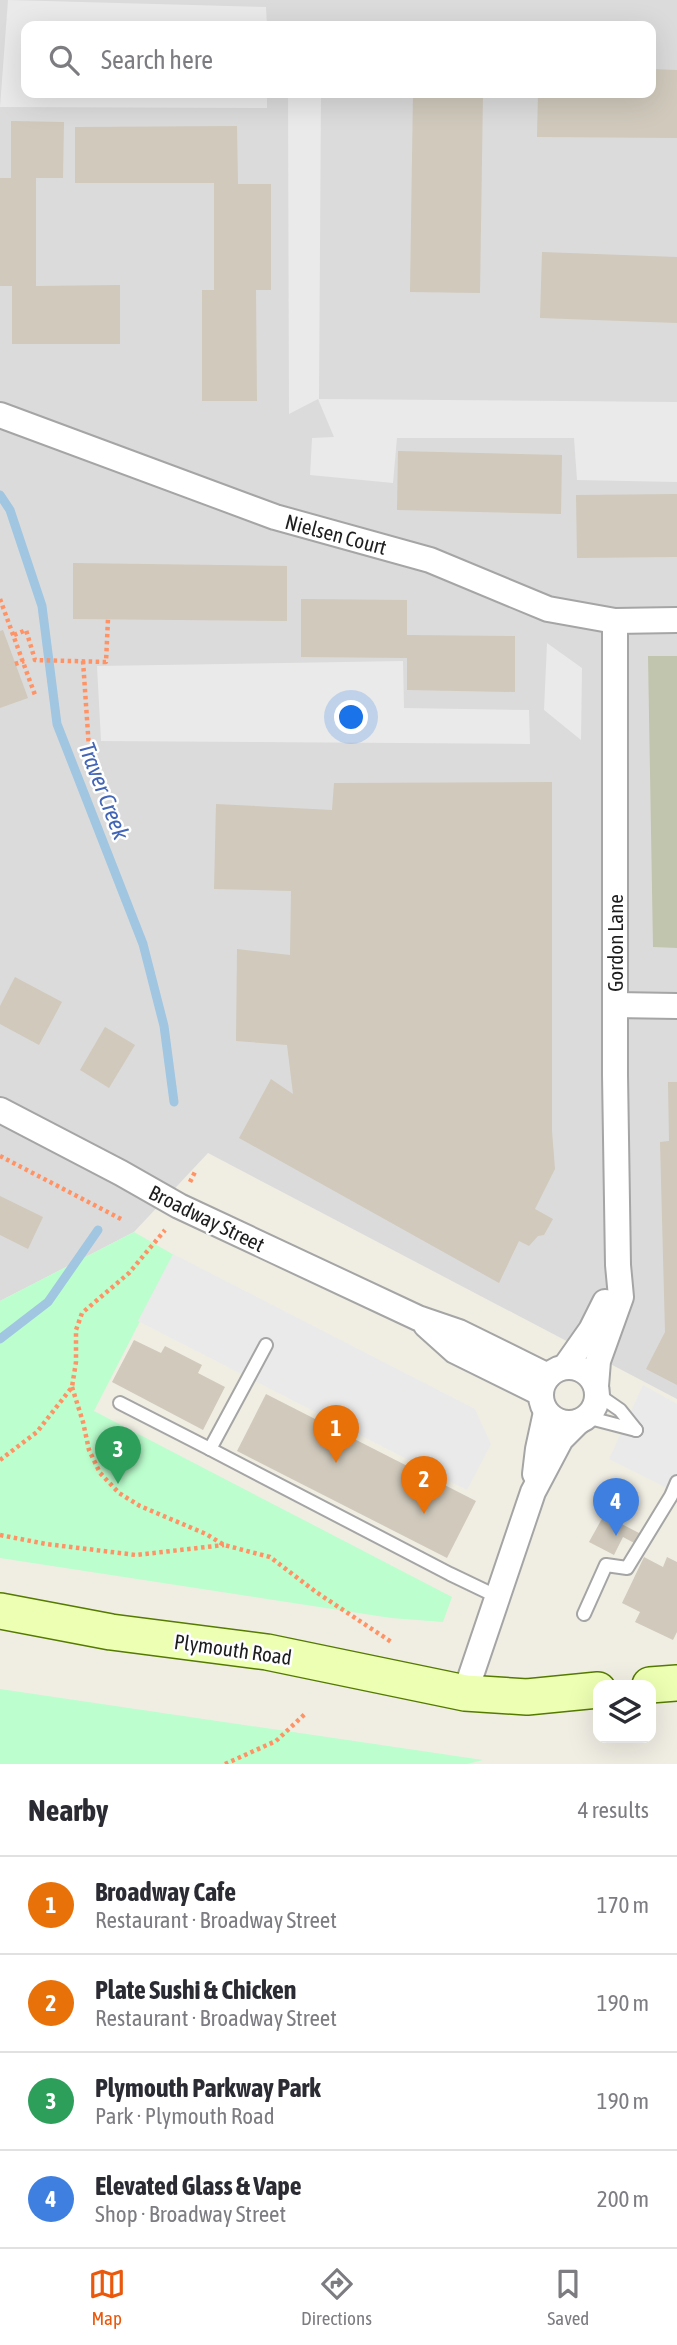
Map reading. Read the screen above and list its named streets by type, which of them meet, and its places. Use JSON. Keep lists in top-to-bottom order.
{
  "streets": {
    "main road": ["Plymouth Road"],
    "street": ["Nielsen Court", "Gordon Lane", "Broadway Street"]
  },
  "crossings": [
    ["Nielsen Court", "Gordon Lane"],
    ["Gordon Lane", "Broadway Street"]
  ],
  "water": ["Traver Creek"],
  "page": {
    "search": "Search here",
    "pins": [
      "1",
      "3",
      "2",
      "4"
    ],
    "heading": ["Nearby", "4 results"],
    "list": [
      {
        "mark": "1",
        "name": "Broadway Cafe",
        "note": "Restaurant · Broadway Street",
        "value": "170 m"
      },
      {
        "mark": "2",
        "name": "Plate Sushi & Chicken",
        "note": "Restaurant · Broadway Street",
        "value": "190 m"
      },
      {
        "mark": "3",
        "name": "Plymouth Parkway Park",
        "note": "Park · Plymouth Road",
        "value": "190 m"
      },
      {
        "mark": "4",
        "name": "Elevated Glass & Vape",
        "note": "Shop · Broadway Street",
        "value": "200 m"
      }
    ],
    "nav": ["Map", "Directions", "Saved"]
  }
}
